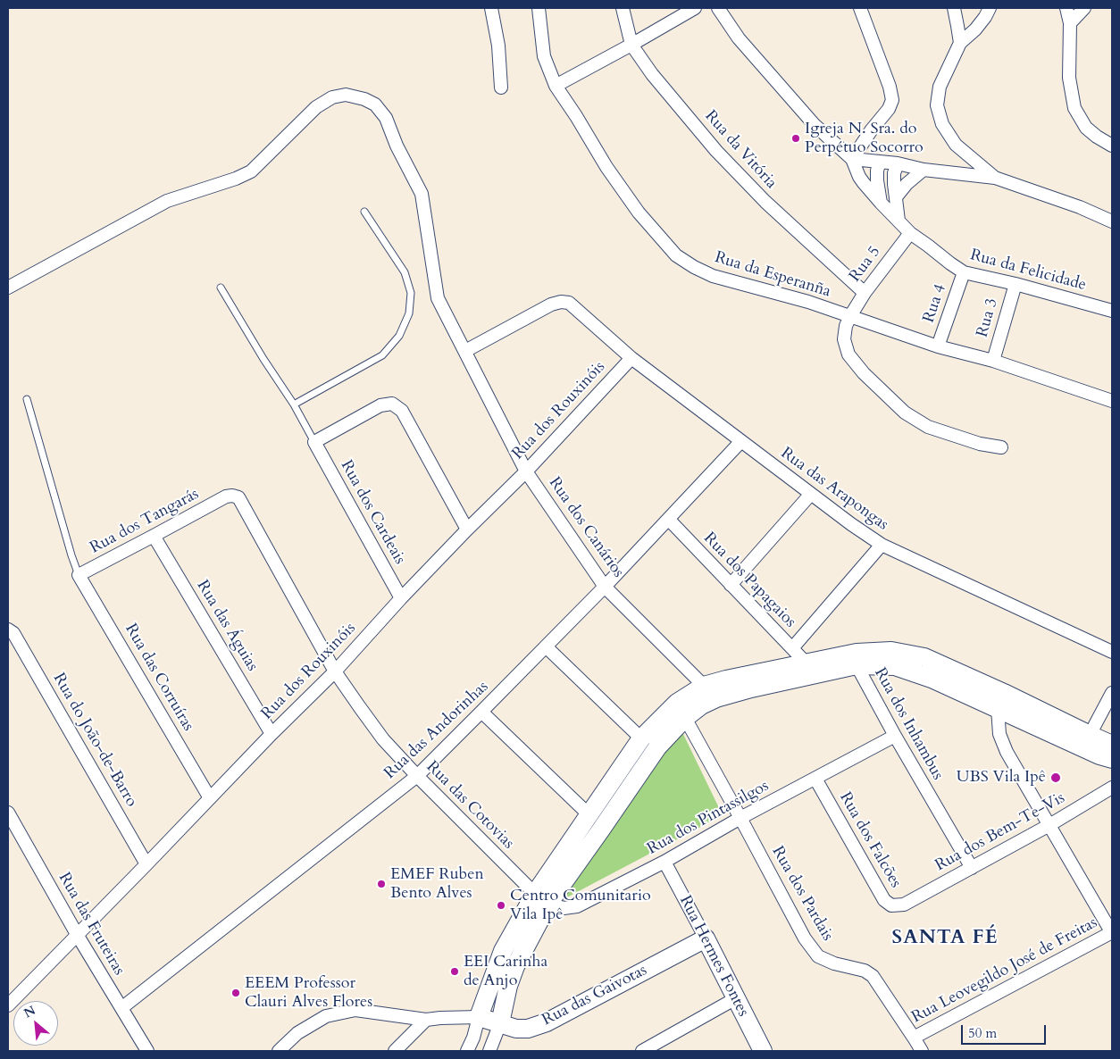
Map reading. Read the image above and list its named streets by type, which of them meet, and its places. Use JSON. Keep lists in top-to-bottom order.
{
  "streets": {
    "street": [
      "Rua da Vitória",
      "Rua 5",
      "Rua da Felicidade",
      "Rua da Esperanña",
      "Rua 4",
      "Rua 3",
      "Rua dos Rouxinóis",
      "Rua das Arapongas",
      "Rua dos Cardeais",
      "Rua dos Tangarás",
      "Rua dos Canários",
      "Rua dos Papagaios",
      "Rua das Águias",
      "Rua das Corruíras",
      "Rua dos Inhambus",
      "Rua das Andorinhas",
      "Rua do João-de-Barro",
      "Rua das Cotovias",
      "Rua dos Pintassilgos",
      "Rua dos Bem-Te-Vis",
      "Rua dos Falcões",
      "Rua dos Pardais",
      "Rua das Fruteiras",
      "Rua Hermes Fontes",
      "Rua Leovegildo José de Freitas",
      "Rua das Gaivotas"
    ]
  },
  "crossings": [
    ["Rua da Vitória", "Rua 5"],
    ["Rua 5", "Rua da Felicidade"],
    ["Rua 5", "Rua da Esperanña"],
    ["Rua da Felicidade", "Rua 4"],
    ["Rua da Felicidade", "Rua 3"],
    ["Rua da Esperanña", "Rua 4"],
    ["Rua da Esperanña", "Rua 3"],
    ["Rua dos Rouxinóis", "Rua das Arapongas"],
    ["Rua dos Rouxinóis", "Rua dos Cardeais"],
    ["Rua dos Rouxinóis", "Rua dos Canários"],
    ["Rua dos Rouxinóis", "Rua das Águias"],
    ["Rua dos Rouxinóis", "Rua das Corruíras"],
    ["Rua dos Rouxinóis", "Rua do João-de-Barro"],
    ["Rua dos Rouxinóis", "Rua das Cotovias"],
    ["Rua dos Rouxinóis", "Rua das Fruteiras"],
    ["Rua das Arapongas", "Rua dos Canários"],
    ["Rua das Arapongas", "Rua das Andorinhas"],
    ["Rua dos Tangarás", "Rua das Águias"],
    ["Rua dos Tangarás", "Rua das Corruíras"],
    ["Rua dos Tangarás", "Rua das Cotovias"],
    ["Rua dos Canários", "Rua das Andorinhas"],
    ["Rua dos Papagaios", "Rua das Andorinhas"],
    ["Rua dos Inhambus", "Rua dos Pintassilgos"],
    ["Rua dos Inhambus", "Rua dos Bem-Te-Vis"],
    ["Rua das Andorinhas", "Rua das Cotovias"],
    ["Rua das Andorinhas", "Rua das Fruteiras"],
    ["Rua das Cotovias", "Rua dos Pintassilgos"],
    ["Rua dos Pintassilgos", "Rua dos Falcões"],
    ["Rua dos Pintassilgos", "Rua dos Pardais"],
    ["Rua dos Pintassilgos", "Rua Hermes Fontes"],
    ["Rua dos Bem-Te-Vis", "Rua dos Falcões"],
    ["Rua dos Pardais", "Rua Leovegildo José de Freitas"],
    ["Rua Hermes Fontes", "Rua das Gaivotas"]
  ],
  "districts": ["SANTA FÉ"],
  "places": [
    "Igreja N. Sra. do Perpétuo Socorro",
    "UBS Vila Ipê",
    "EMEF Ruben Bento Alves",
    "Centro Comunitario Vila Ipê",
    "EEI Carinha de Anjo",
    "EEEM Professor Clauri Alves Flores"
  ],
  "scale_bar": "50 m",
  "north": "top left"
}
